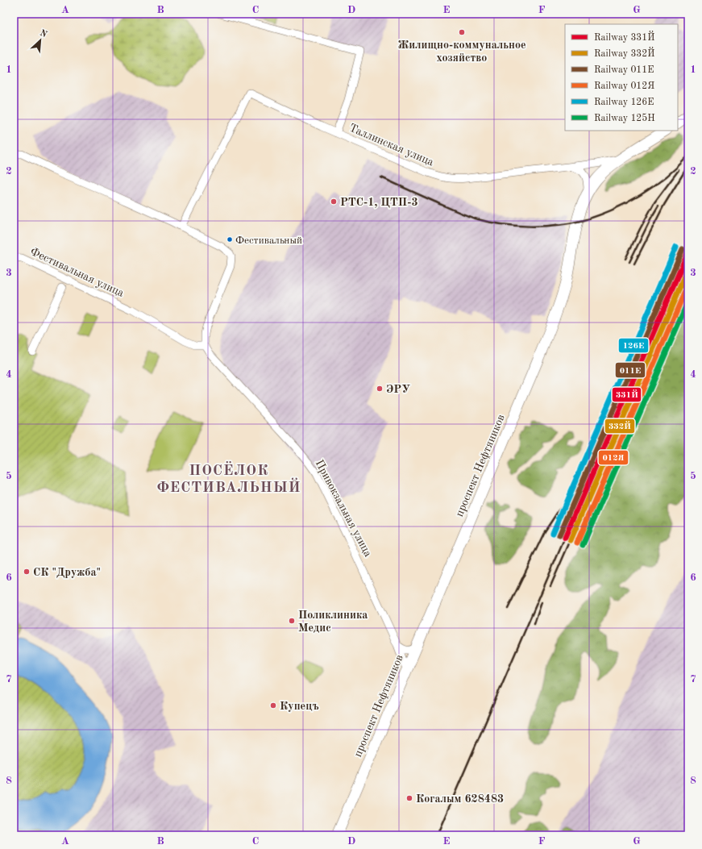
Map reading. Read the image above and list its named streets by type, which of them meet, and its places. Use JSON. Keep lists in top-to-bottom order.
{
  "streets": {
    "main road": ["проспект Нефтяников"],
    "street": ["Таллинская улица", "Фестивальная улица", "Привокзальная улица"]
  },
  "crossings": [
    ["Таллинская улица", "проспект Нефтяников"],
    ["Фестивальная улица", "Привокзальная улица"],
    ["проспект Нефтяников", "Привокзальная улица"]
  ],
  "districts": ["ПОСЁЛОК ФЕСТИВАЛЬНЫЙ"],
  "places": [
    "Жилищно-коммунальное хозяйство",
    "РТС-1, ЦТП-3",
    "Фестивальный",
    "ЭРУ",
    "СК \"Дружба\"",
    "Поликлиника Медис",
    "Купецъ",
    "Когалым 628483"
  ],
  "lines": [
    "rail line 126Е",
    "rail line 011Е",
    "rail line 331Й",
    "rail line 332Й",
    "rail line 012Я",
    "rail line 125Н"
  ],
  "legend": [
    "Railway 331Й",
    "Railway 332Й",
    "Railway 011Е",
    "Railway 012Я",
    "Railway 126Е",
    "Railway 125Н"
  ],
  "north": "top right",
  "grid": {
    "columns": [
      "A",
      "B",
      "C",
      "D",
      "E",
      "F",
      "G"
    ],
    "rows": [
      "1",
      "2",
      "3",
      "4",
      "5",
      "6",
      "7",
      "8"
    ]
  }
}
